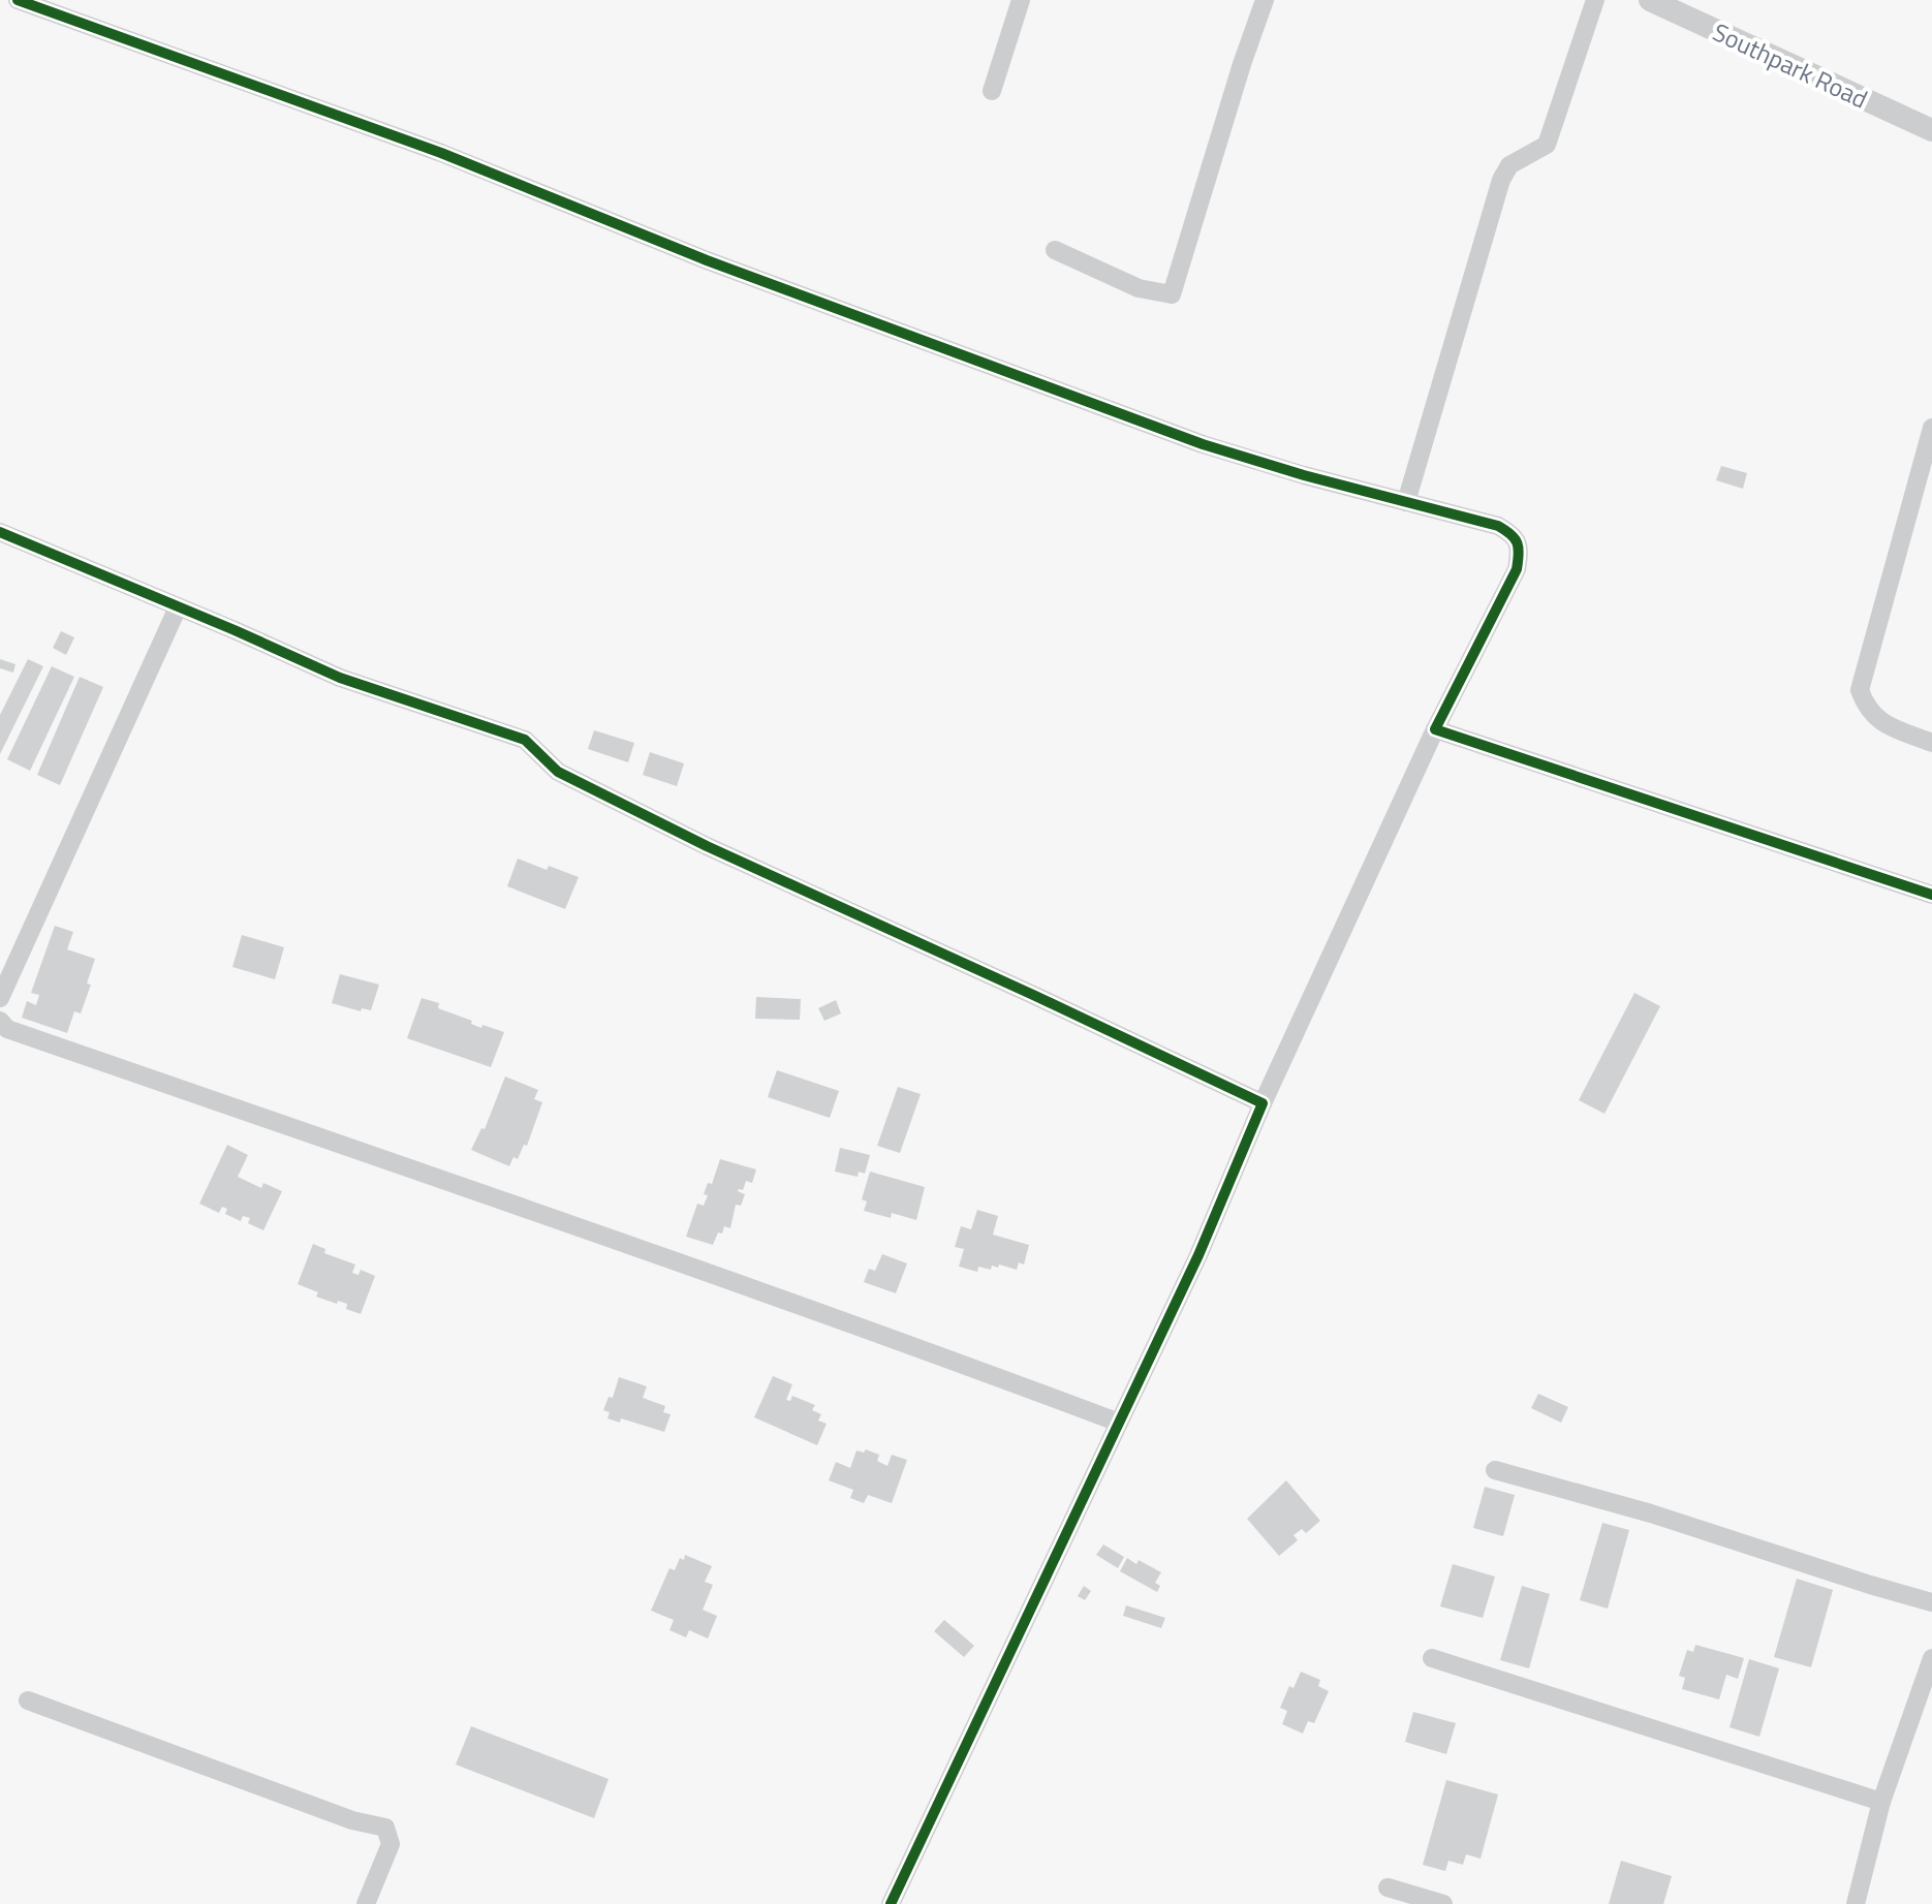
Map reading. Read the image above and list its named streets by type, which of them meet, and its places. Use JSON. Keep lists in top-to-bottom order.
{
  "streets": {
    "street": ["Southpark Road"]
  }
}
